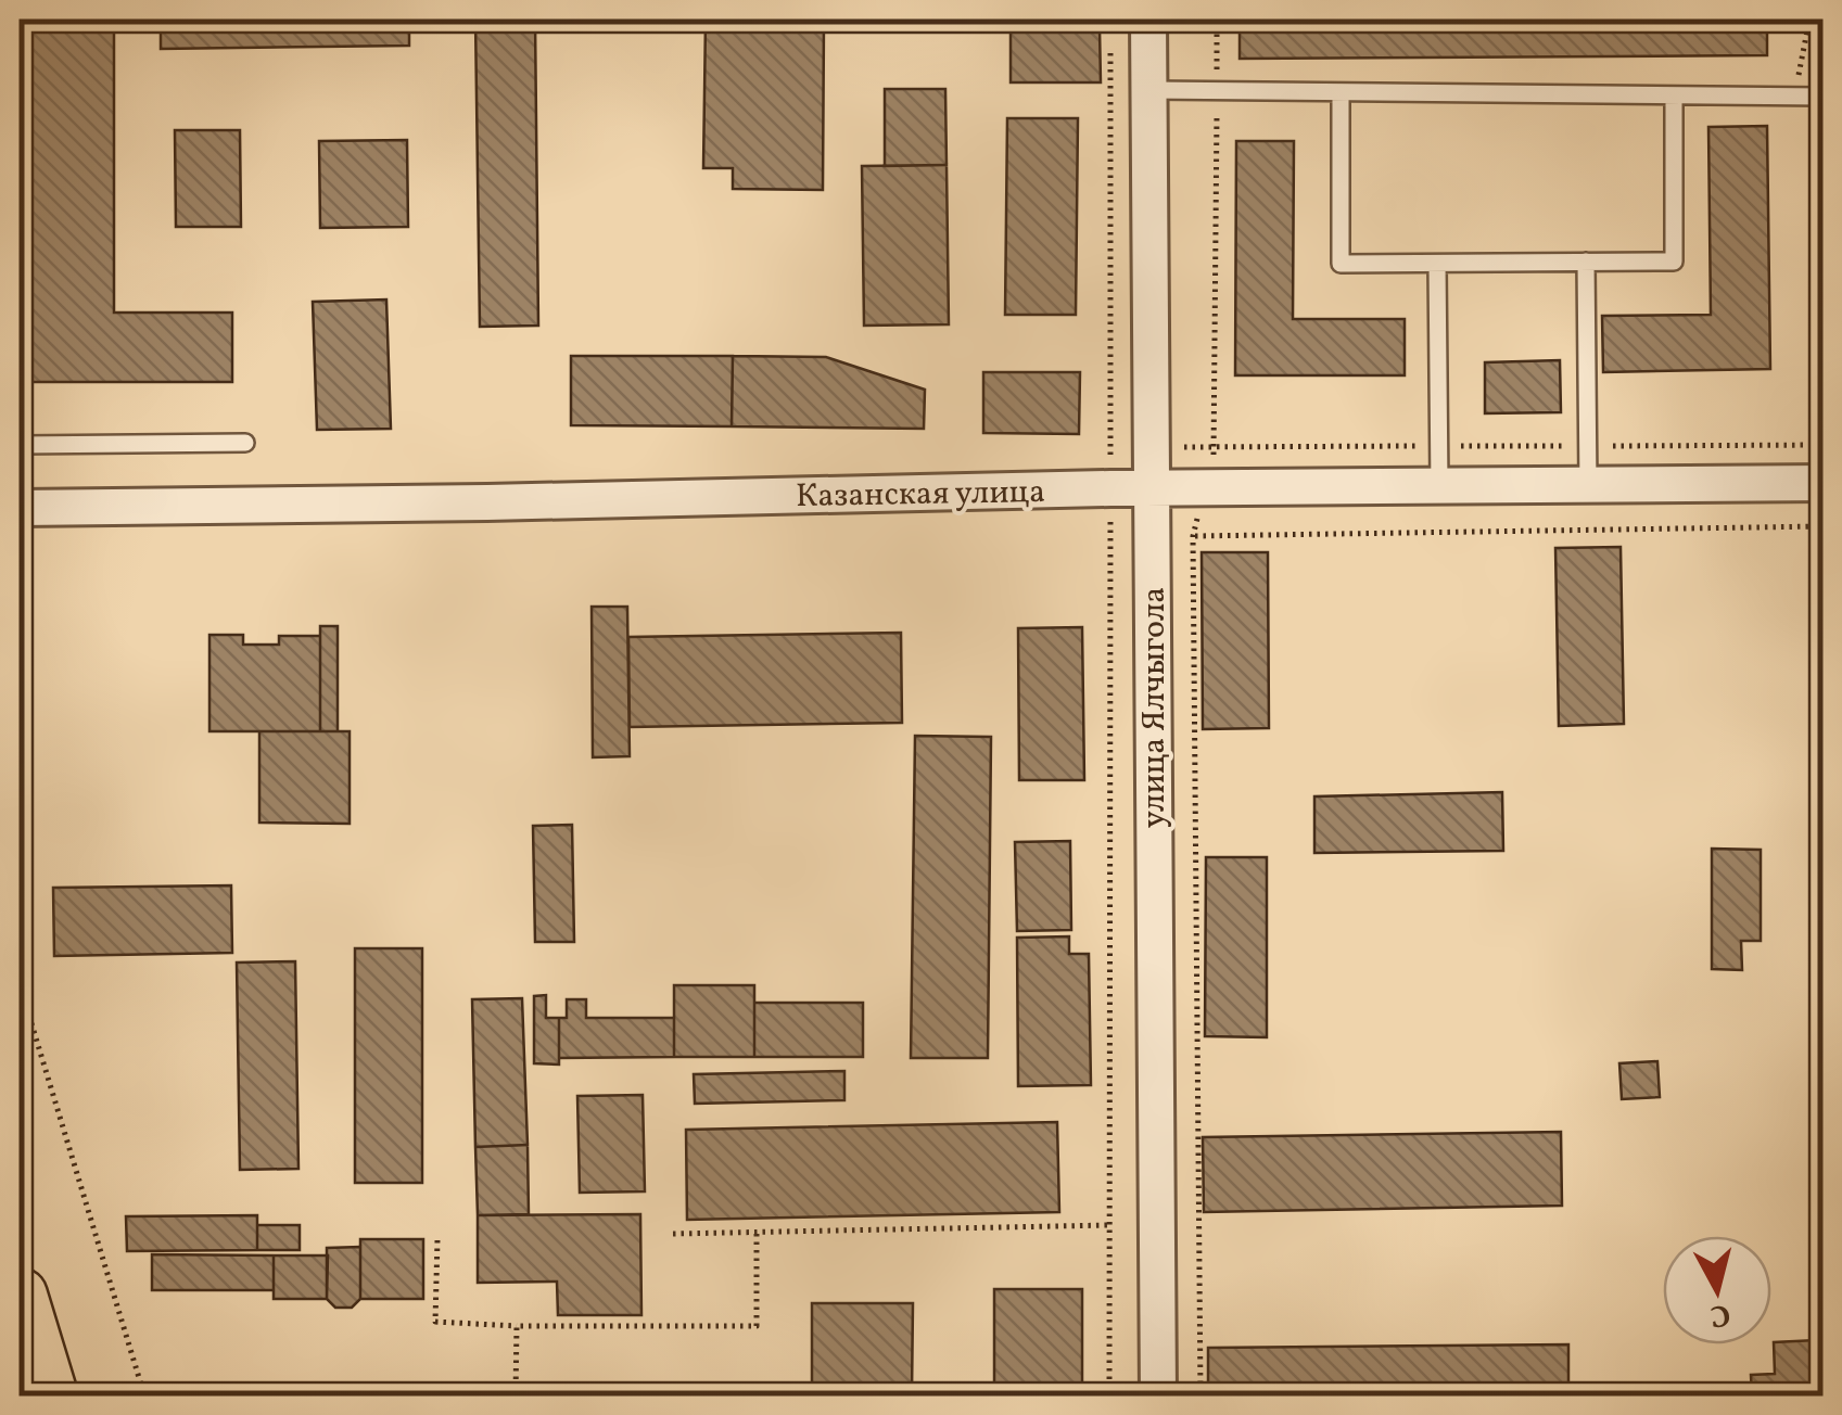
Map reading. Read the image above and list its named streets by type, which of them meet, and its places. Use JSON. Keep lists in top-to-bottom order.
{
  "streets": {
    "street": ["Казанская улица", "улица Ялчыгола"]
  },
  "crossings": [
    ["Казанская улица", "улица Ялчыгола"]
  ],
  "north": "bottom"
}
